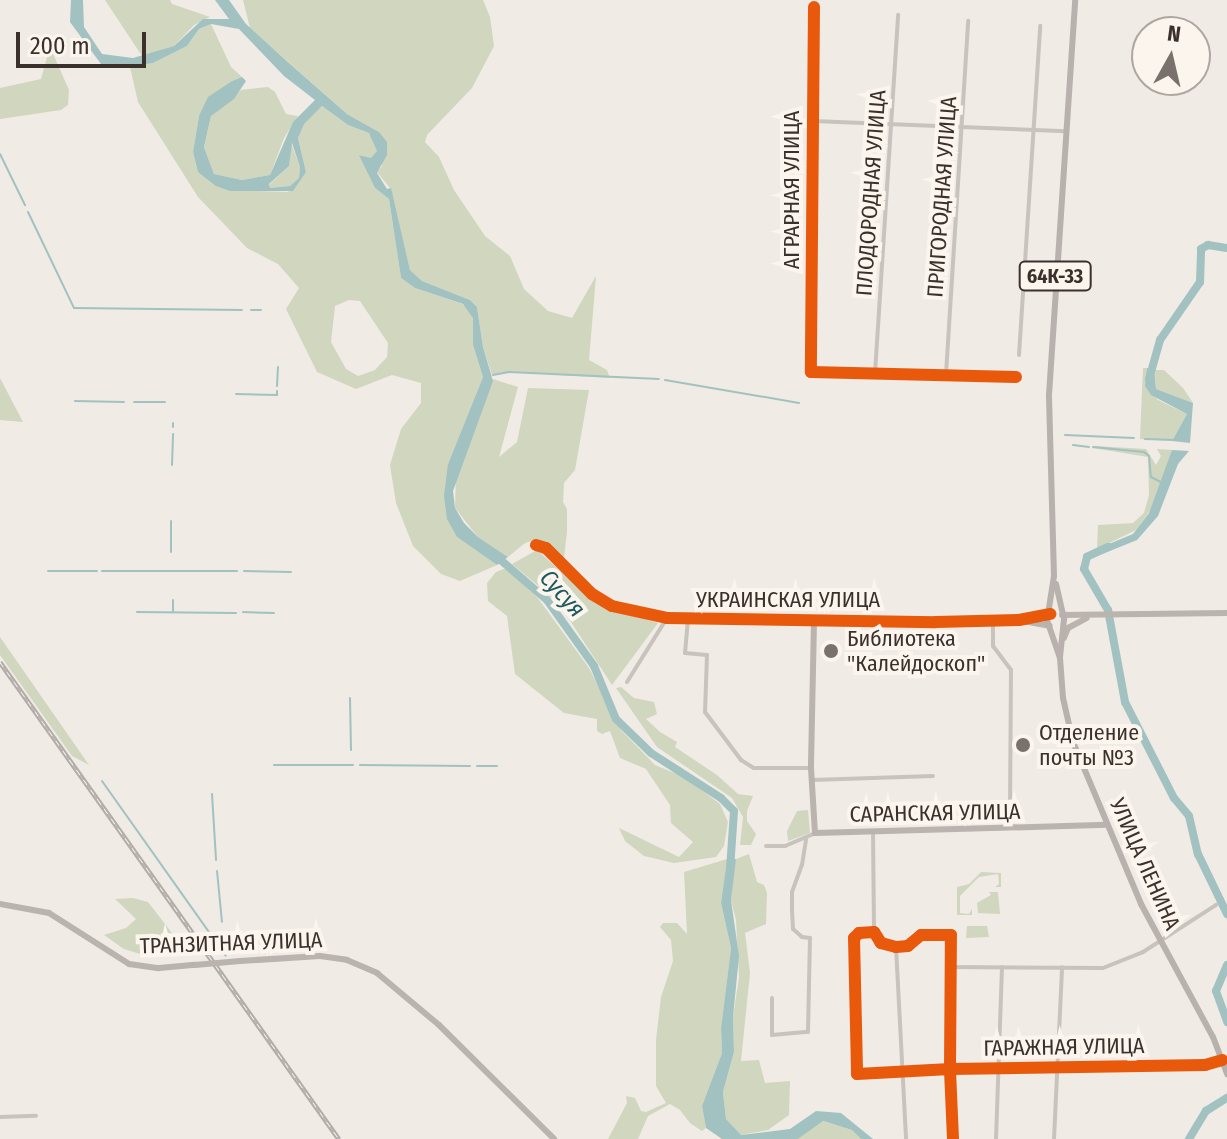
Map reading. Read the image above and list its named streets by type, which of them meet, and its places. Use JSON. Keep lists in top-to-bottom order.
{
  "streets": {
    "main road": [
      "64К-33",
      "УКРАИНСКАЯ УЛИЦА",
      "САРАНСКАЯ УЛИЦА",
      "УЛИЦА ЛЕНИНА",
      "ТРАНЗИТНАЯ УЛИЦА"
    ],
    "street": [
      "АГРАРНАЯ УЛИЦА",
      "ПЛОДОРОДНАЯ УЛИЦА",
      "ПРИГОРОДНАЯ УЛИЦА",
      "ГАРАЖНАЯ УЛИЦА"
    ]
  },
  "crossings": [
    ["АГРАРНАЯ УЛИЦА", "ПЛОДОРОДНАЯ УЛИЦА"],
    ["64К-33", "УЛИЦА ЛЕНИНА"],
    ["УКРАИНСКАЯ УЛИЦА", "УЛИЦА ЛЕНИНА"],
    ["САРАНСКАЯ УЛИЦА", "УЛИЦА ЛЕНИНА"],
    ["УЛИЦА ЛЕНИНА", "ГАРАЖНАЯ УЛИЦА"]
  ],
  "water": ["Сусуя"],
  "places": ["Библиотека \"Калейдоскоп\"", "Отделение почты №3"],
  "scale_bar": "200 m",
  "north": "top"
}
